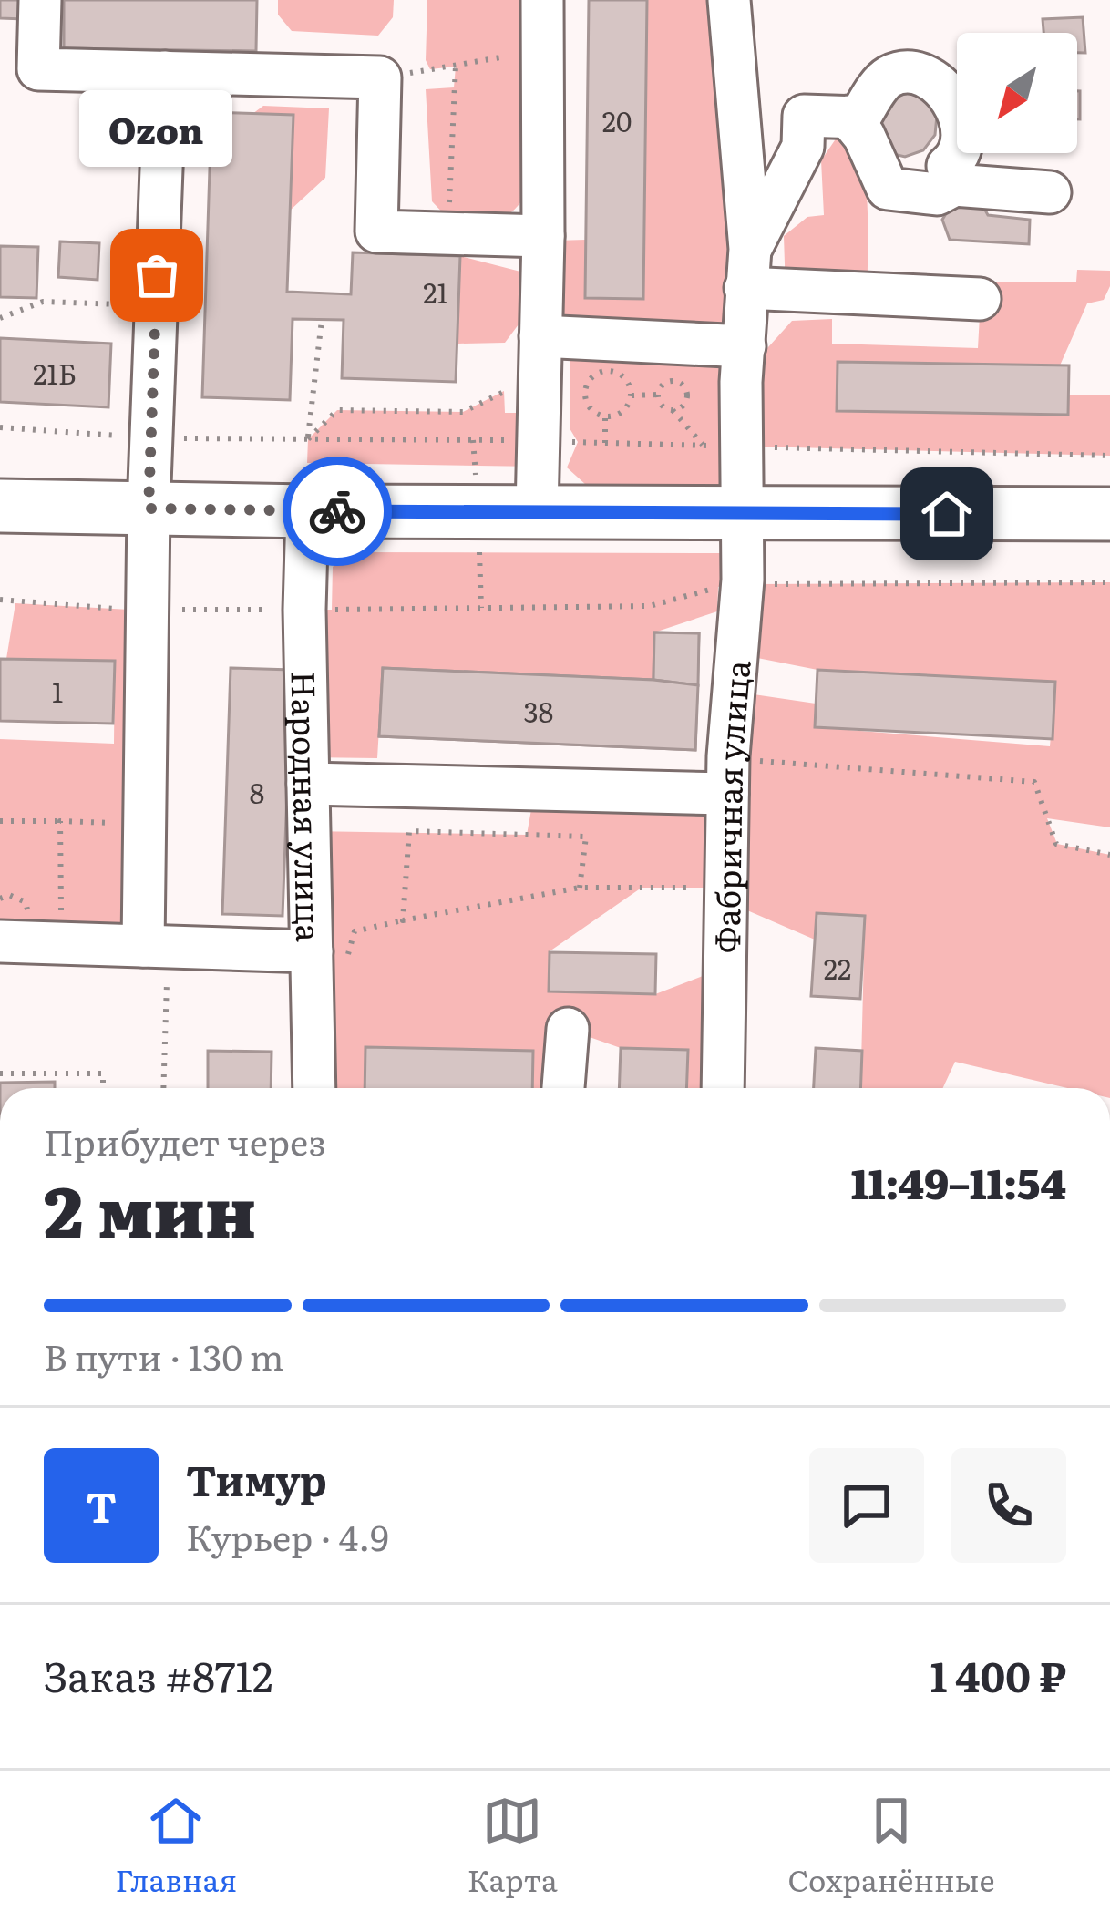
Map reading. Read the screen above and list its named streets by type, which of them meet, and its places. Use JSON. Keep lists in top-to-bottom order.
{
  "streets": {
    "street": ["Народная улица", "Фабричная улица"]
  },
  "places": ["Ozon"],
  "house_numbers": [
    "20",
    "21",
    "21Б",
    "1",
    "38",
    "8",
    "22"
  ],
  "north": "bottom left",
  "page": {
    "bubble": "Ozon",
    "heading": ["2 мин", "Прибудет через", "11:49–11:54"],
    "panel": [
      "Тимур",
      "Курьер · 4.9",
      "Заказ #8712",
      "1 400 ₽"
    ],
    "bar": "В пути · 130 m",
    "round": "Т",
    "tabs": ["Главная", "Карта", "Сохранённые"]
  }
}
